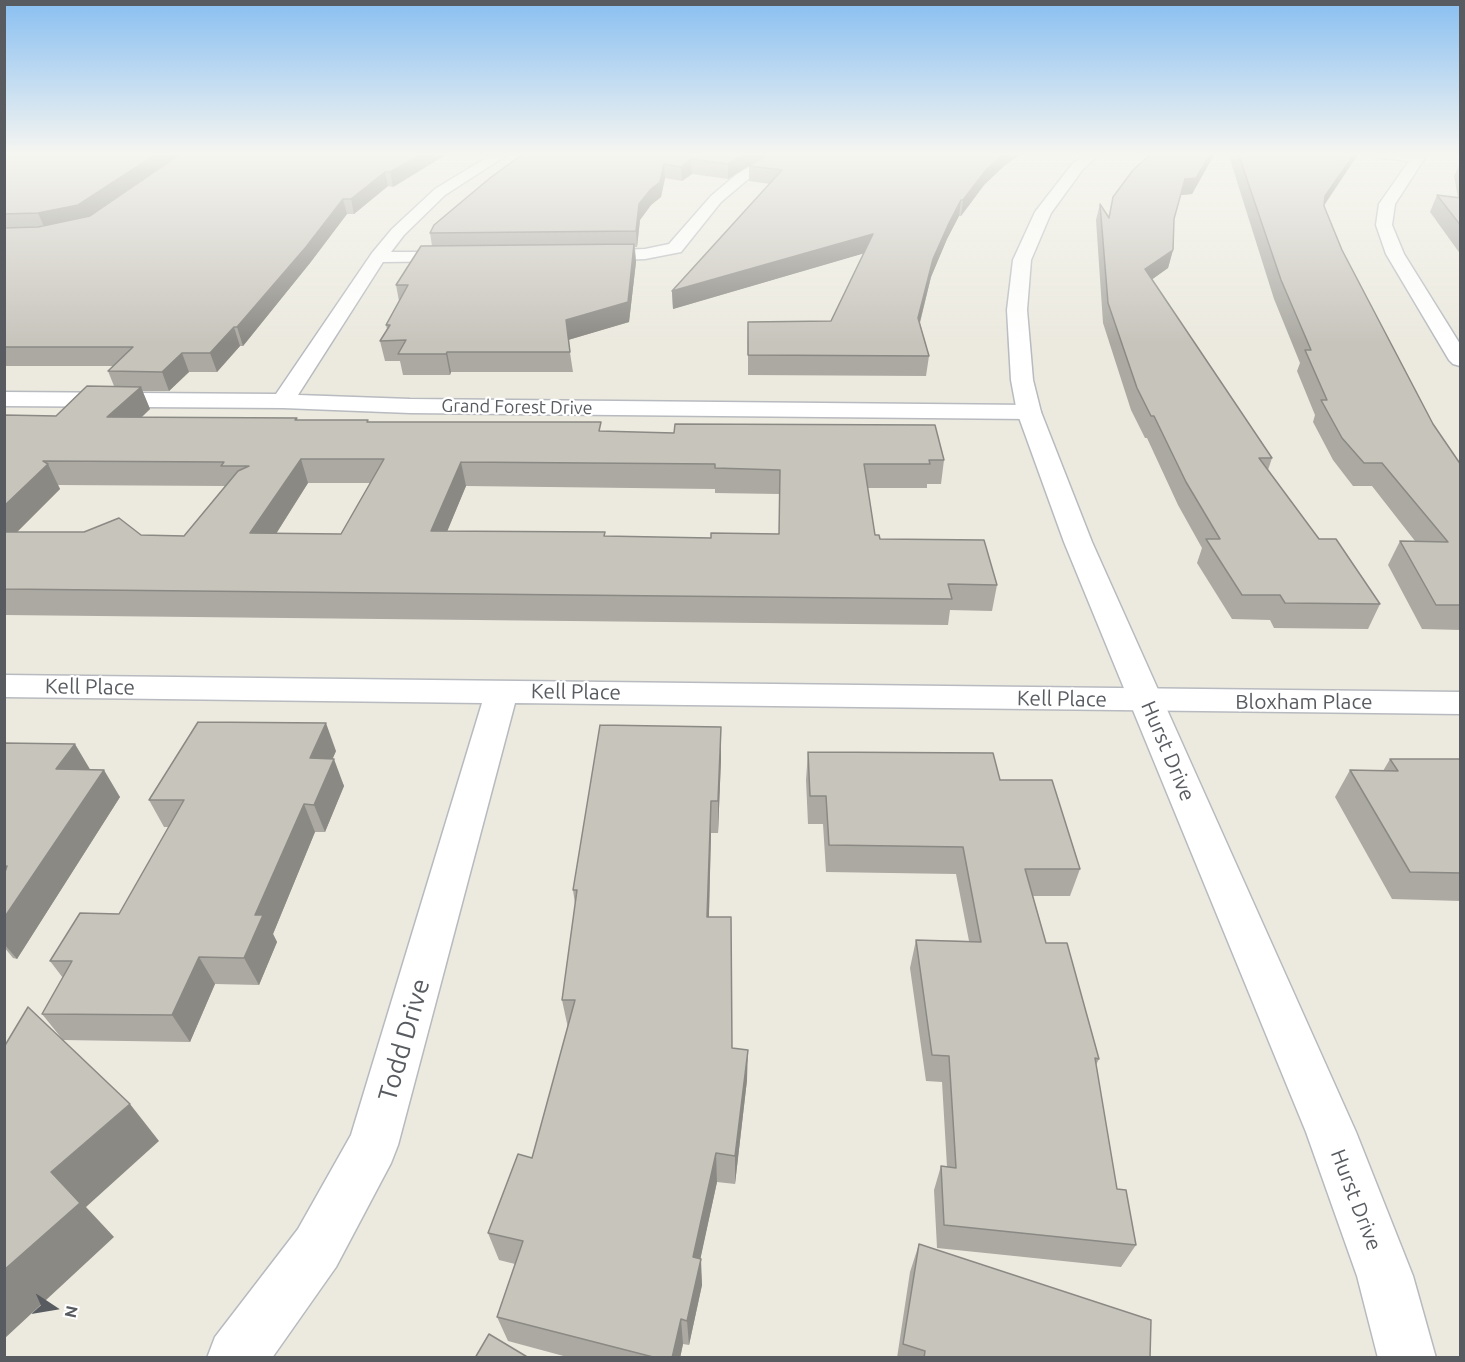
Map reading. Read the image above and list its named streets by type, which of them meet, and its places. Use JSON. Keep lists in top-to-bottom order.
{
  "streets": {
    "street": [
      "Grand Forest Drive",
      "Kell Place",
      "Bloxham Place",
      "Hurst Drive",
      "Todd Drive"
    ]
  },
  "crossings": [
    ["Grand Forest Drive", "Hurst Drive"],
    ["Kell Place", "Bloxham Place"],
    ["Kell Place", "Hurst Drive"],
    ["Kell Place", "Todd Drive"],
    ["Bloxham Place", "Hurst Drive"]
  ],
  "north": "right"
}
